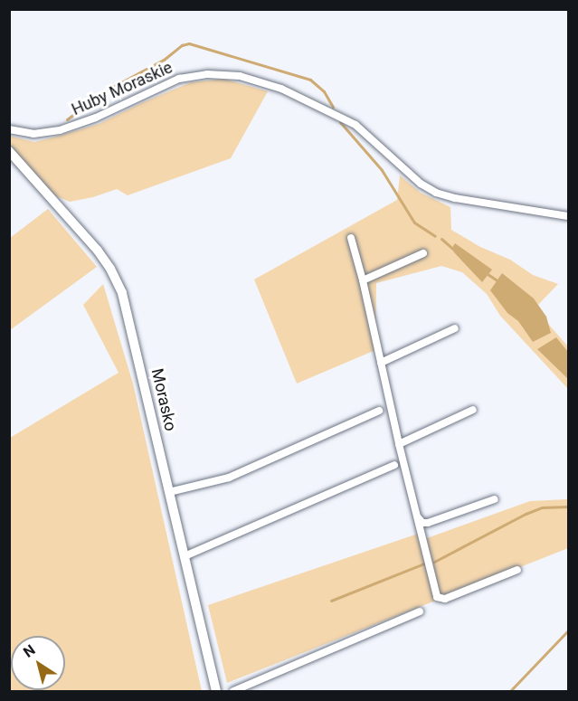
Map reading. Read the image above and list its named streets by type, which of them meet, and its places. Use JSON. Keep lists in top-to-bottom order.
{
  "streets": {
    "street": ["Huby Moraskie", "Morasko"]
  },
  "north": "top left"
}
